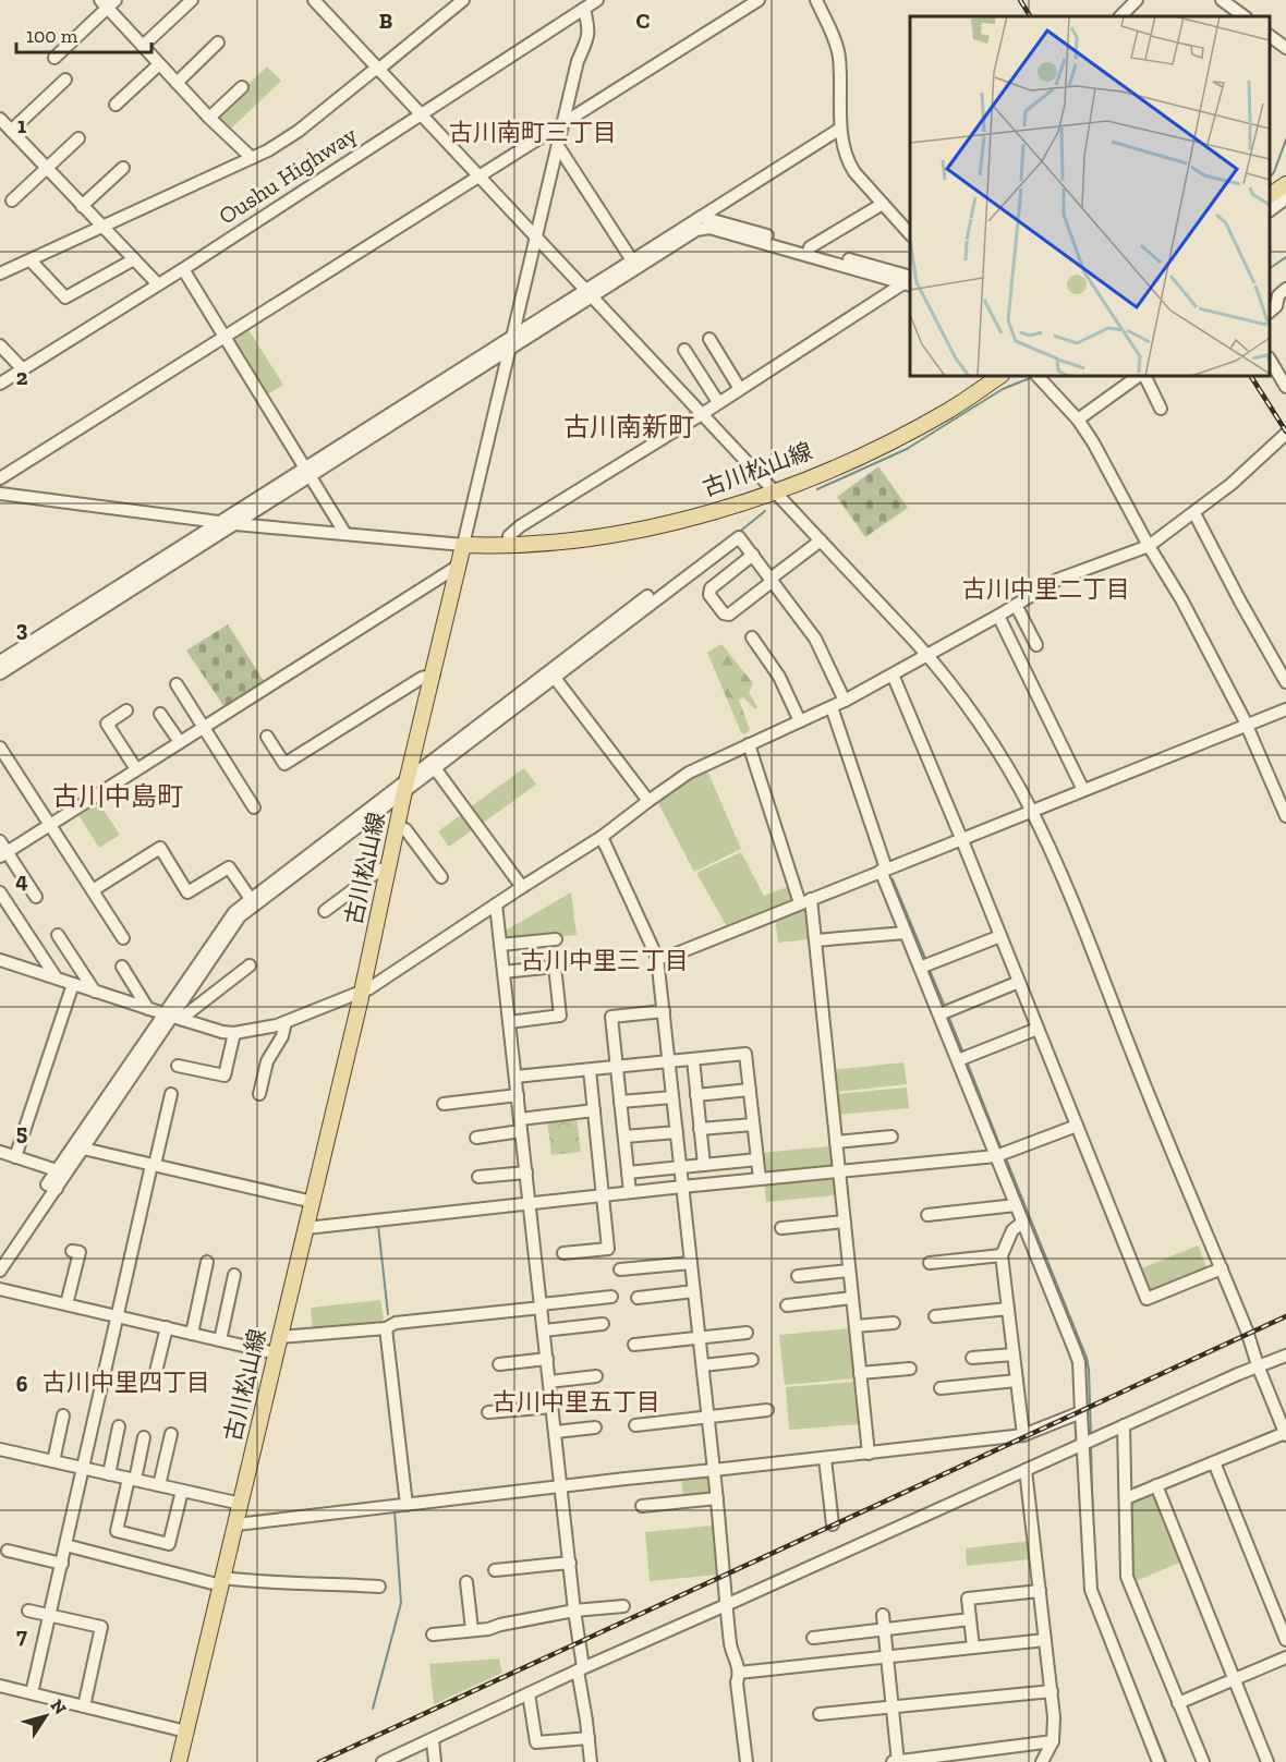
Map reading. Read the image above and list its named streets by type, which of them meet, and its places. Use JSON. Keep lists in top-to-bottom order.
{
  "streets": {
    "main road": ["古川松山線"],
    "street": ["Oushu Highway"]
  },
  "districts": [
    "古川南町三丁目",
    "古川南新町",
    "古川中里二丁目",
    "古川中島町",
    "古川中里三丁目",
    "古川中里四丁目",
    "古川中里五丁目"
  ],
  "scale_bar": "100 m",
  "north": "top right",
  "grid": {
    "columns": ["B", "C"],
    "rows": [
      "1",
      "2",
      "3",
      "4",
      "5",
      "6",
      "7"
    ]
  }
}
